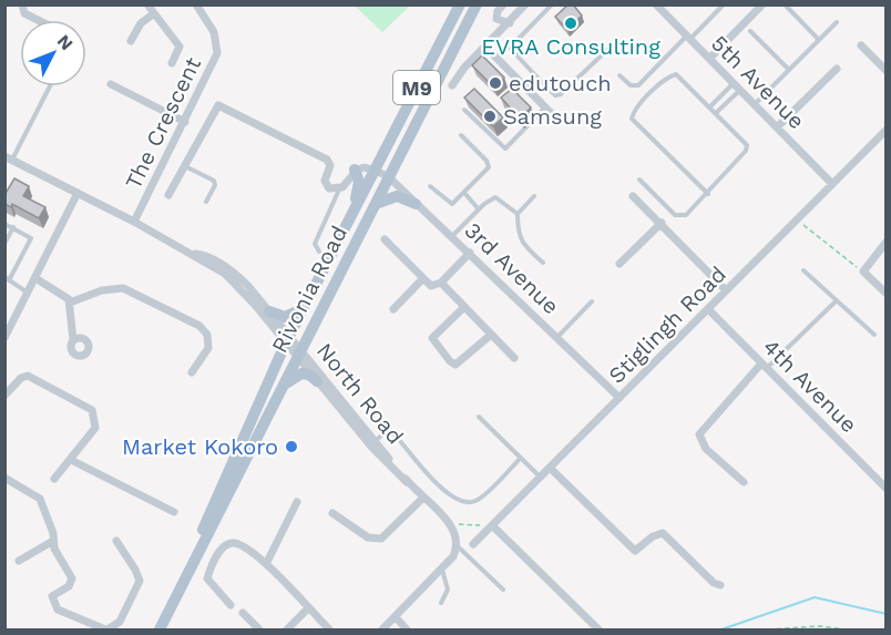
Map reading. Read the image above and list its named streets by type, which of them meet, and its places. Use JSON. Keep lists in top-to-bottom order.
{
  "streets": {
    "main road": ["M9", "Rivonia Road"],
    "street": [
      "5th Avenue",
      "The Crescent",
      "3rd Avenue",
      "Stiglingh Road",
      "4th Avenue",
      "North Road"
    ]
  },
  "crossings": [
    ["5th Avenue", "Stiglingh Road"],
    ["The Crescent", "North Road"],
    ["3rd Avenue", "Rivonia Road"],
    ["3rd Avenue", "Stiglingh Road"],
    ["Rivonia Road", "North Road"],
    ["Stiglingh Road", "4th Avenue"]
  ],
  "places": [
    "EVRA Consulting",
    "edutouch",
    "Samsung",
    "Market Kokoro"
  ],
  "north": "top right"
}
